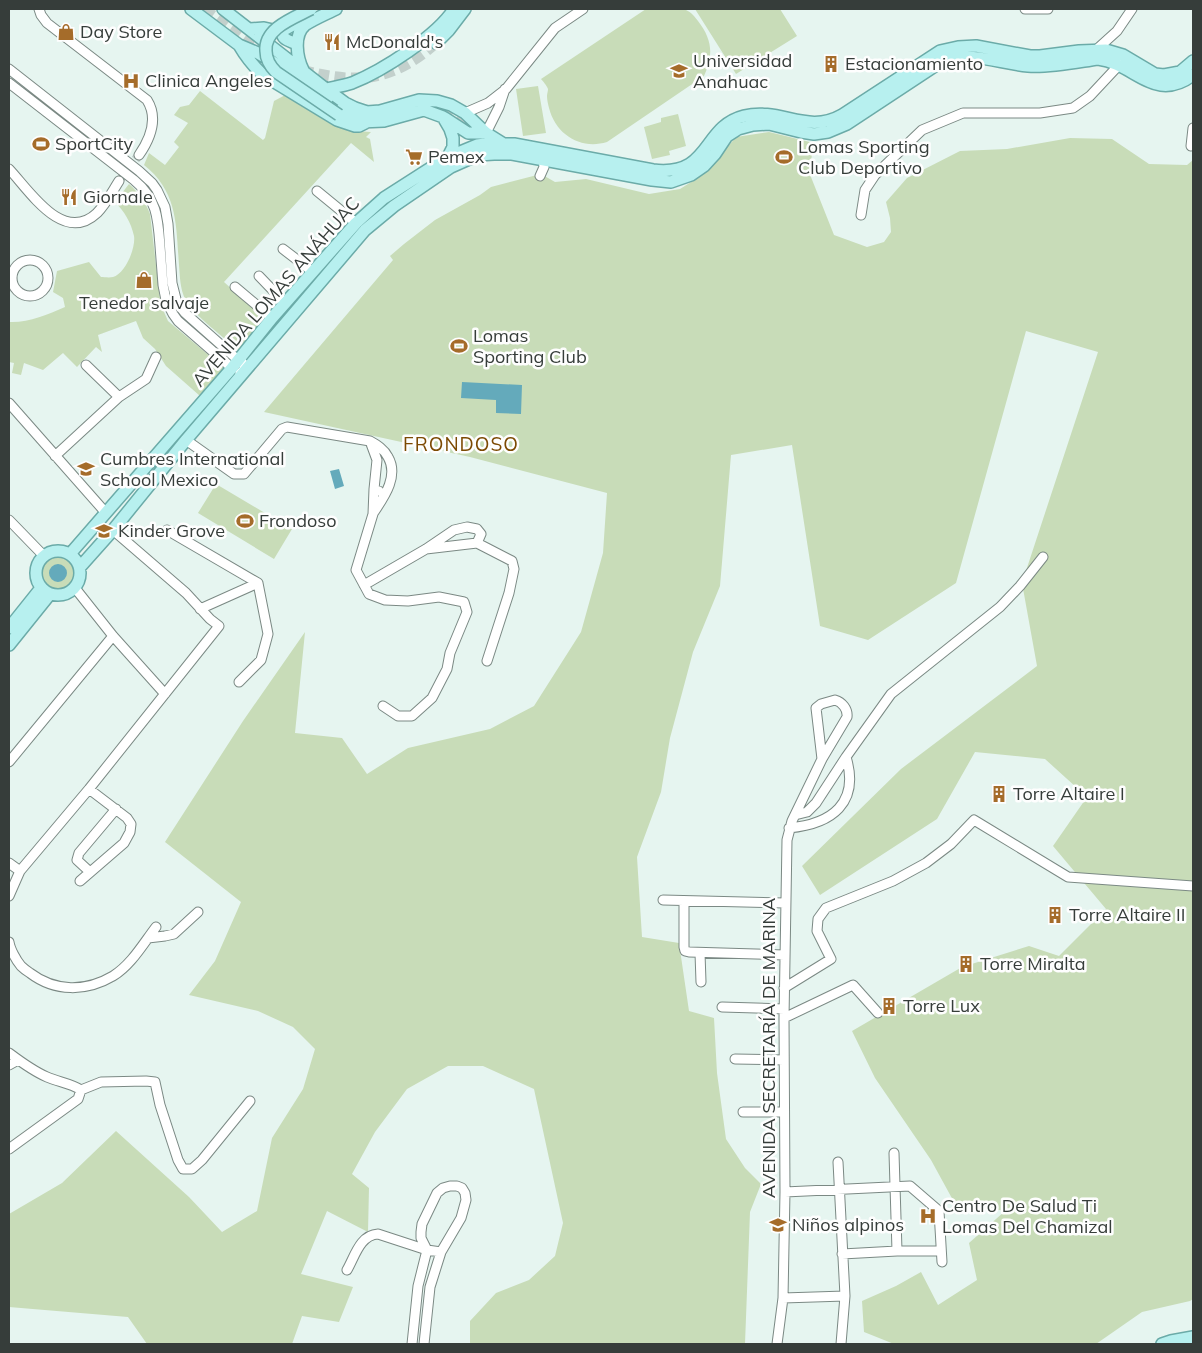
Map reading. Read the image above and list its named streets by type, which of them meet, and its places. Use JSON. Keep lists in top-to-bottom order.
{
  "streets": {
    "main road": ["AVENIDA LOMAS ANÁHUAC"],
    "street": ["AVENIDA SECRETARÍA DE MARINA"]
  },
  "districts": ["FRONDOSO"],
  "places": {
    "shop": ["Day Store", "Tenedor salvaje"],
    "restaurant": ["McDonald's", "Giornale"],
    "building": [
      "Estacionamiento",
      "Torre Altaire I",
      "Torre Altaire II",
      "Torre Miralta",
      "Torre Lux"
    ],
    "school or university": [
      "Universidad Anahuac",
      "Cumbres International School Mexico",
      "Kinder Grove",
      "Niños alpinos"
    ],
    "hospital": ["Clinica Angeles", "Centro De Salud Ti Lomas Del Chamizal"],
    "sports": [
      "SportCity",
      "Lomas Sporting Club Deportivo",
      "Lomas Sporting Club",
      "Frondoso"
    ],
    "supermarket": ["Pemex"]
  }
}
